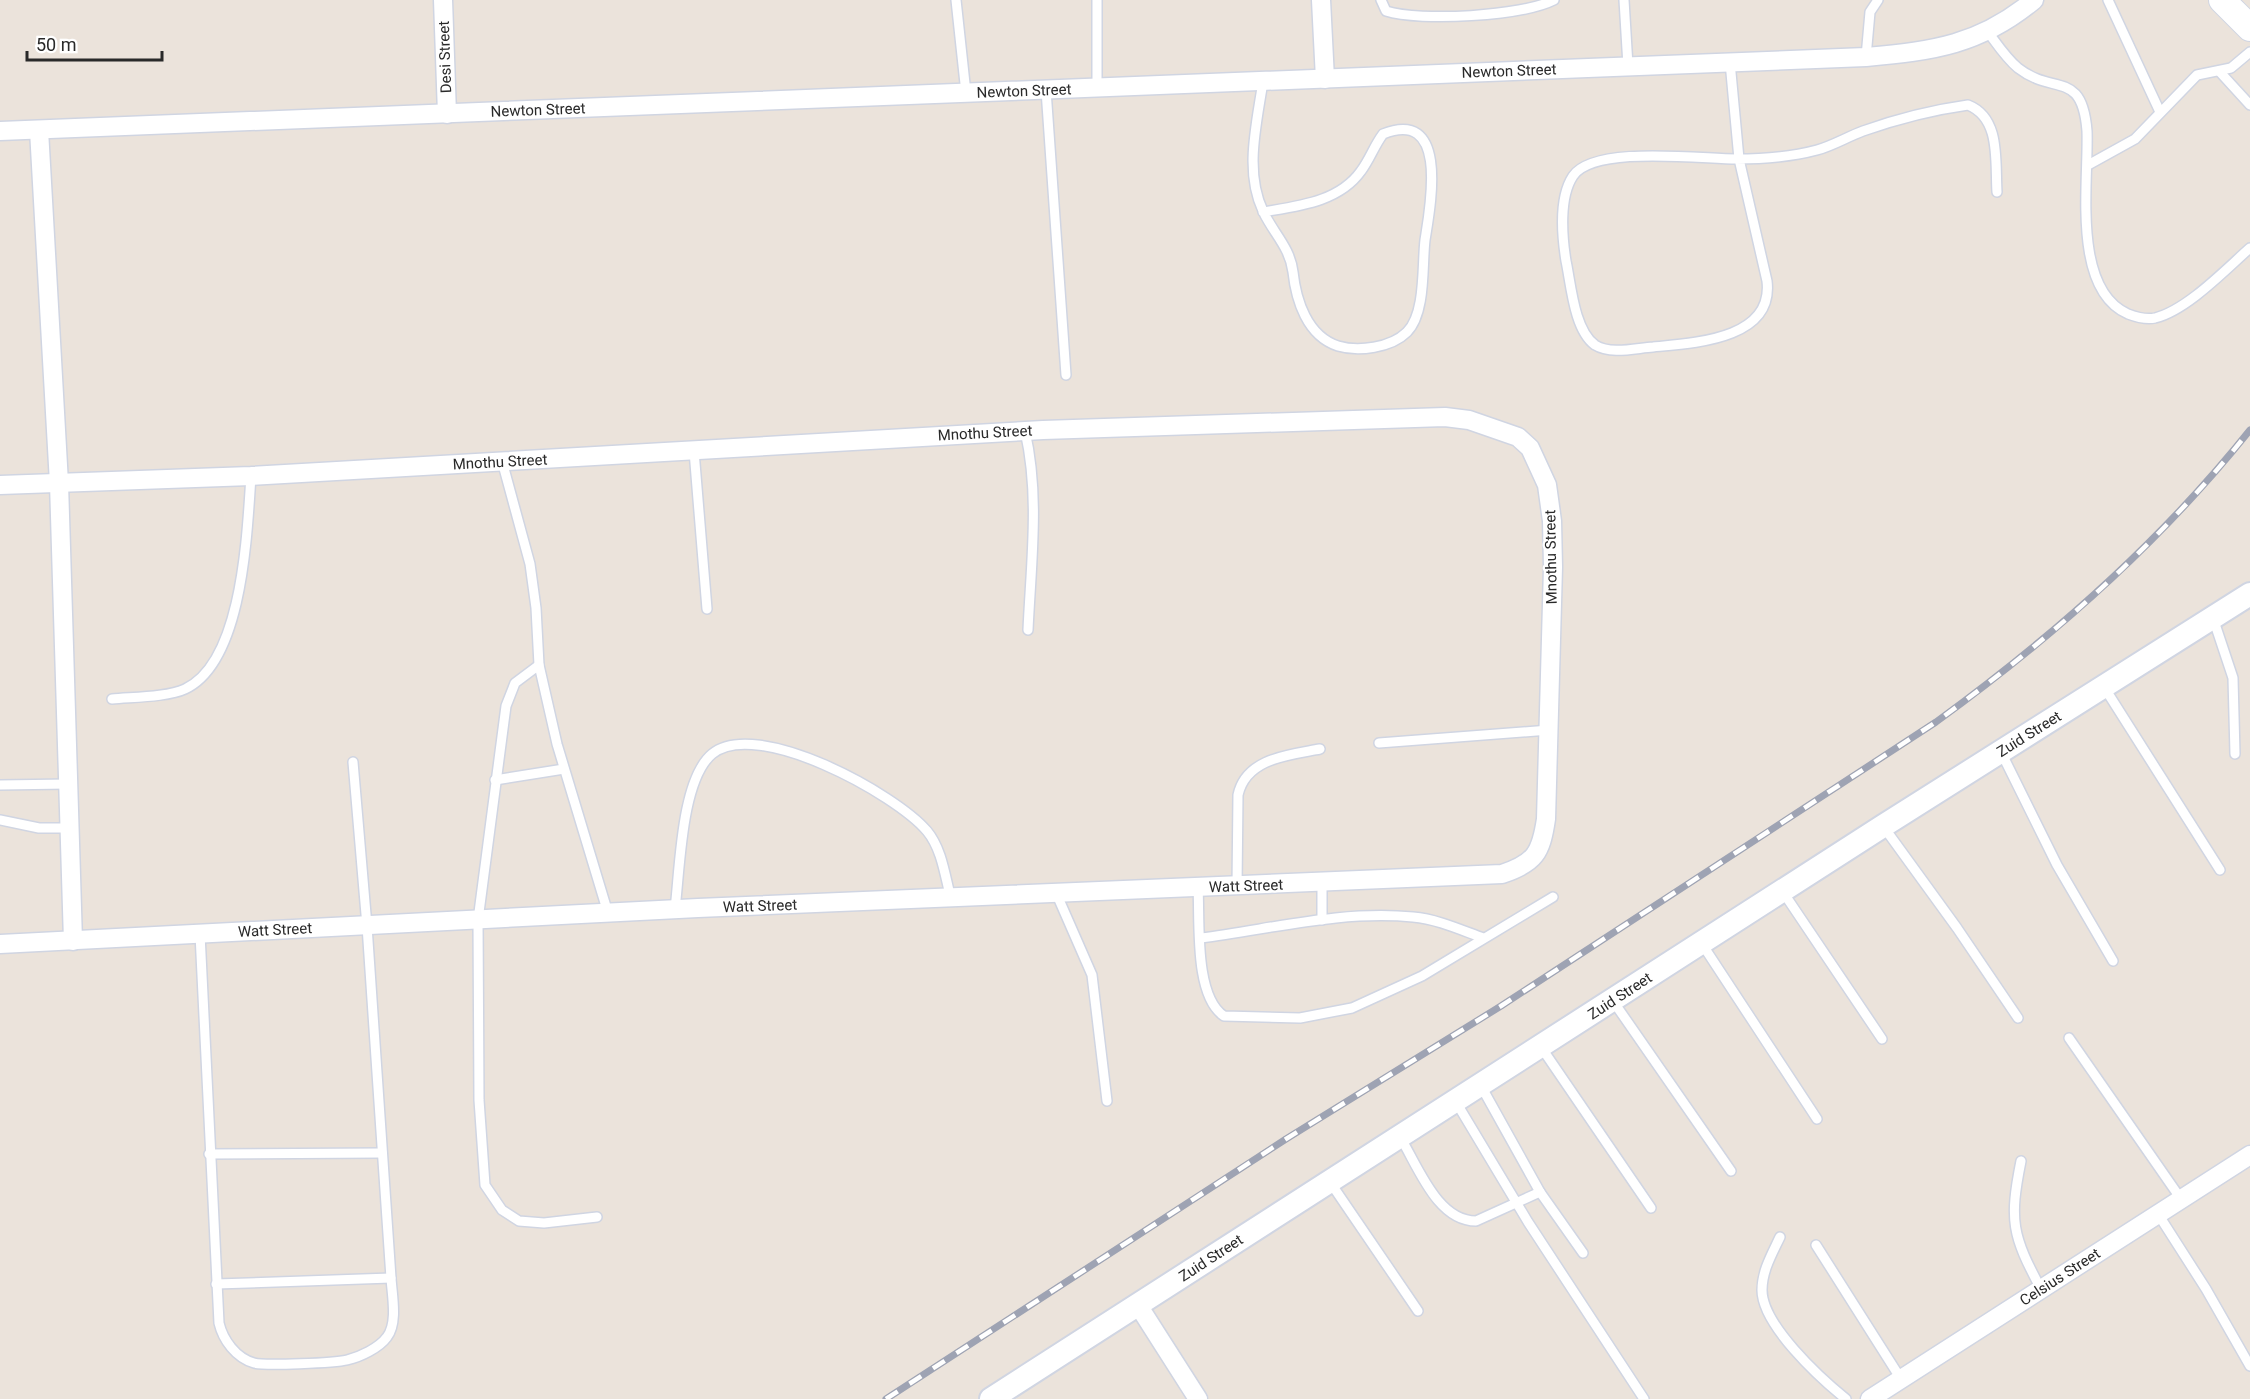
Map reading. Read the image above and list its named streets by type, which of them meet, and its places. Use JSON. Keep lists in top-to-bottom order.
{
  "streets": {
    "street": [
      "Desi Street",
      "Newton Street",
      "Mnothu Street",
      "Zuid Street",
      "Watt Street",
      "Celsius Street"
    ]
  },
  "crossings": [
    ["Desi Street", "Newton Street"],
    ["Mnothu Street", "Watt Street"]
  ],
  "scale_bar": "50 m"
}
